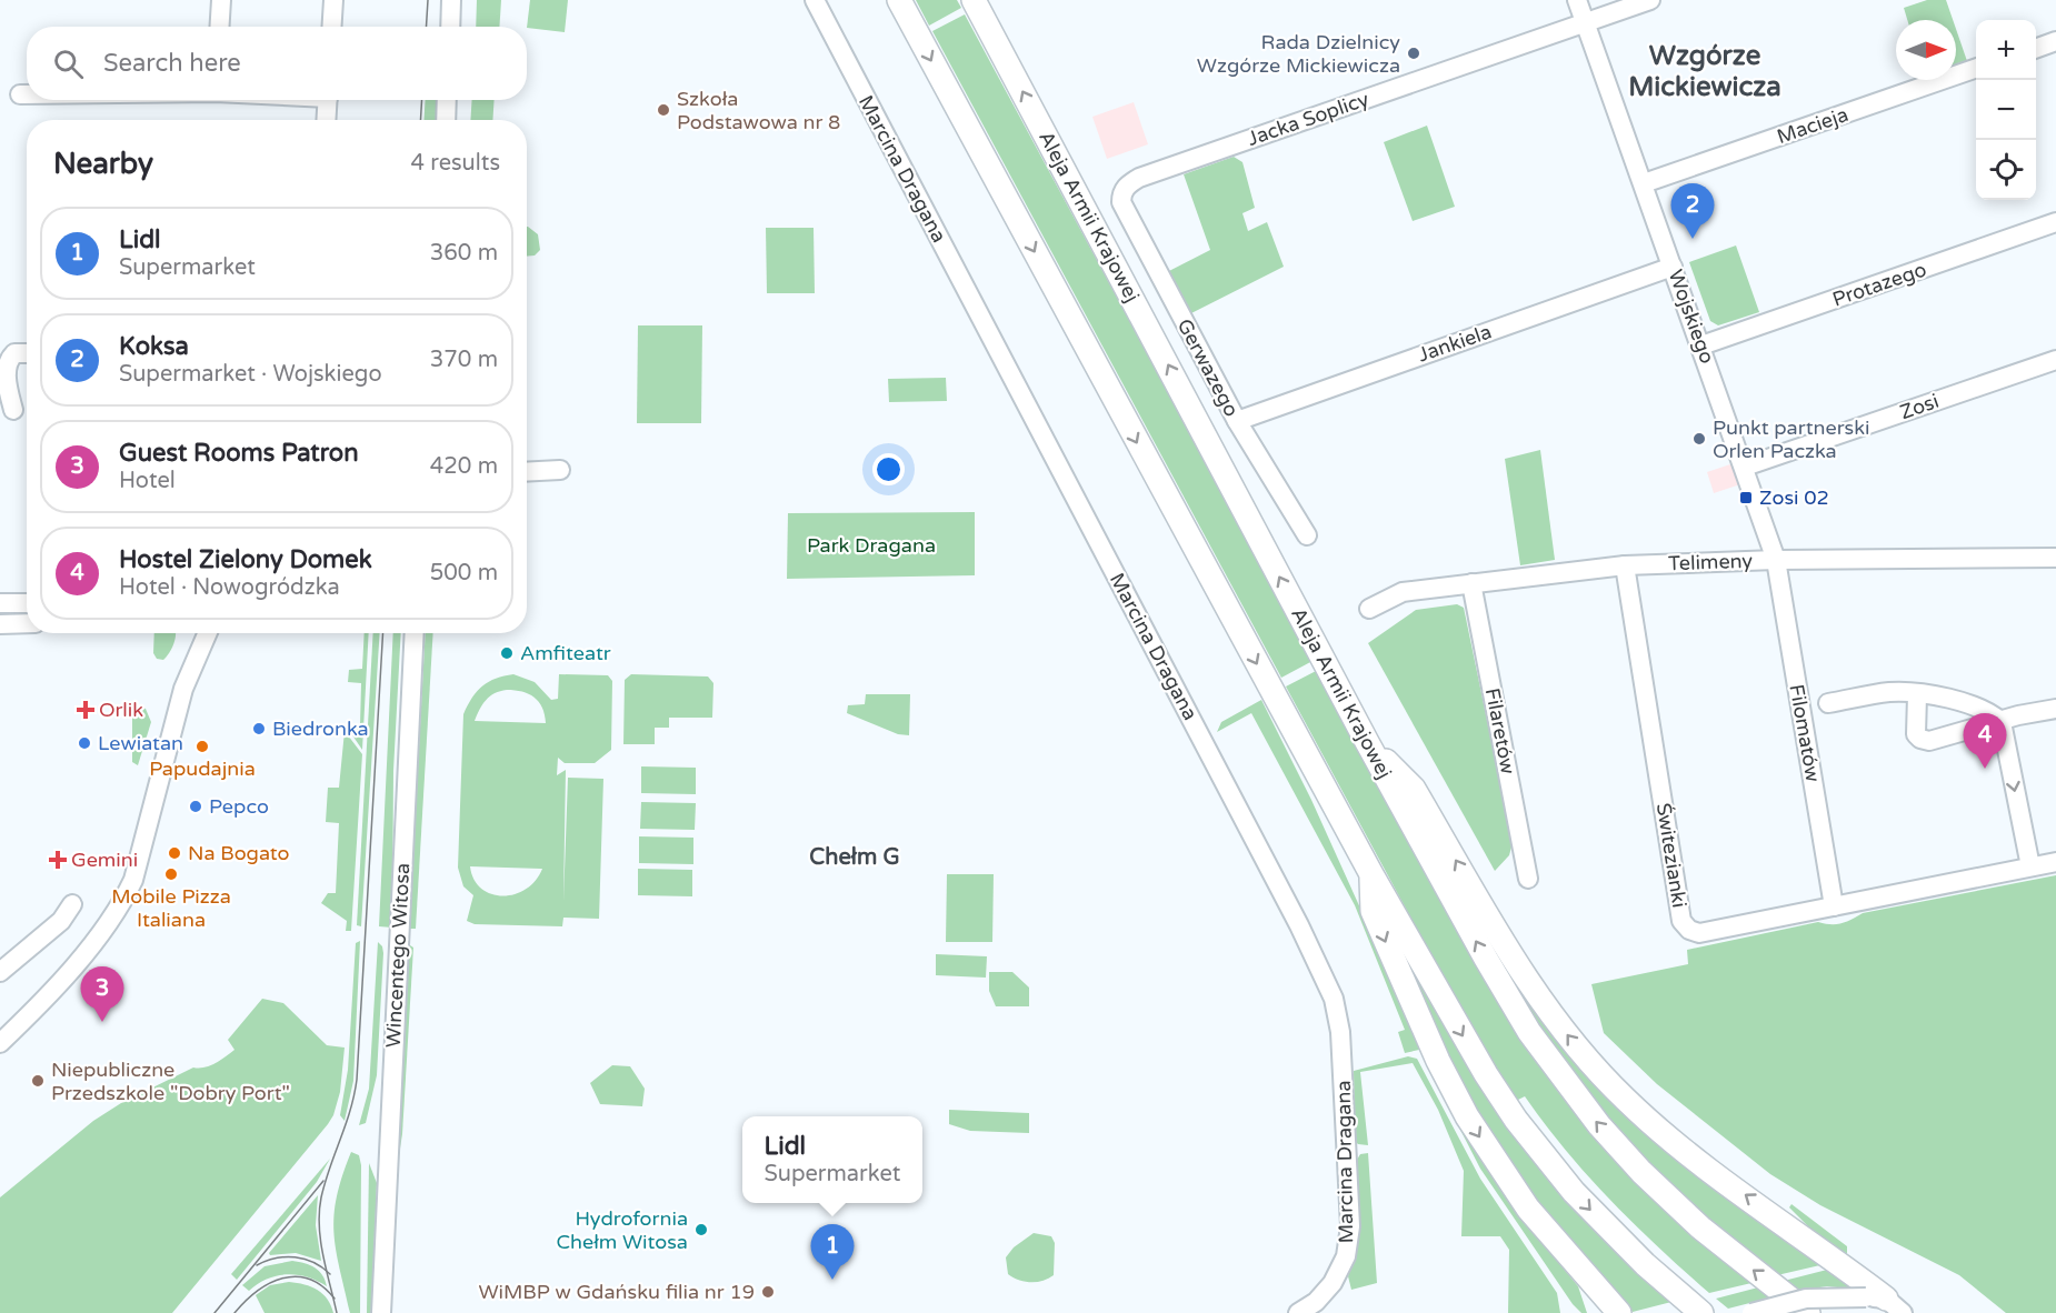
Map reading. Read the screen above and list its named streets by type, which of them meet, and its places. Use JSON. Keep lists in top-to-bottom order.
{
  "streets": {
    "main road": ["Aleja Armii Krajowej"],
    "street": [
      "Jacka Soplicy",
      "Macieja",
      "Marcina Dragana",
      "Protazego",
      "Wojskiego",
      "Jankiela",
      "Gerwazego",
      "Zosi",
      "Telimeny",
      "Filaretów",
      "Filomatów",
      "Świtezianki",
      "Wincentego Witosa"
    ]
  },
  "crossings": [
    ["Jacka Soplicy", "Wojskiego"],
    ["Jacka Soplicy", "Gerwazego"],
    ["Macieja", "Wojskiego"],
    ["Protazego", "Wojskiego"],
    ["Wojskiego", "Jankiela"],
    ["Wojskiego", "Zosi"],
    ["Wojskiego", "Telimeny"],
    ["Wojskiego", "Filomatów"],
    ["Jankiela", "Gerwazego"],
    ["Telimeny", "Filaretów"],
    ["Telimeny", "Filomatów"],
    ["Telimeny", "Świtezianki"],
    ["Filomatów", "Świtezianki"]
  ],
  "districts": ["Wzgórze Mickiewicza", "Chełm G"],
  "parks": ["Park Dragana"],
  "places": {
    "other": [
      "Rada Dzielnicy Wzgórze Mickiewicza",
      "Szkoła Podstawowa nr 8",
      "Punkt partnerski Orlen Paczka",
      "Amfiteatr",
      "Biedronka",
      "Lewiatan",
      "Papudajnia",
      "Pepco",
      "Na Bogato",
      "Mobile Pizza Italiana",
      "Niepubliczne Przedszkole \"Dobry Port\"",
      "Hydrofornia Chełm Witosa",
      "WiMBP w Gdańsku filia nr 19"
    ],
    "transit": ["Zosi 02"],
    "health": ["Orlik", "Gemini"]
  },
  "north": "right",
  "page": {
    "map_buttons": ["+", "−"],
    "search": "Search here",
    "heading": ["Nearby", "4 results"],
    "pins": [
      "2",
      "4",
      "3",
      "1"
    ],
    "list": [
      {
        "mark": "1",
        "name": "Lidl",
        "note": "Supermarket",
        "value": "360 m"
      },
      {
        "mark": "2",
        "name": "Koksa",
        "note": "Supermarket · Wojskiego",
        "value": "370 m"
      },
      {
        "mark": "3",
        "name": "Guest Rooms Patron",
        "note": "Hotel",
        "value": "420 m"
      },
      {
        "mark": "4",
        "name": "Hostel Zielony Domek",
        "note": "Hotel · Nowogródzka",
        "value": "500 m"
      }
    ],
    "popup": ["Lidl", "Supermarket"]
  }
}
